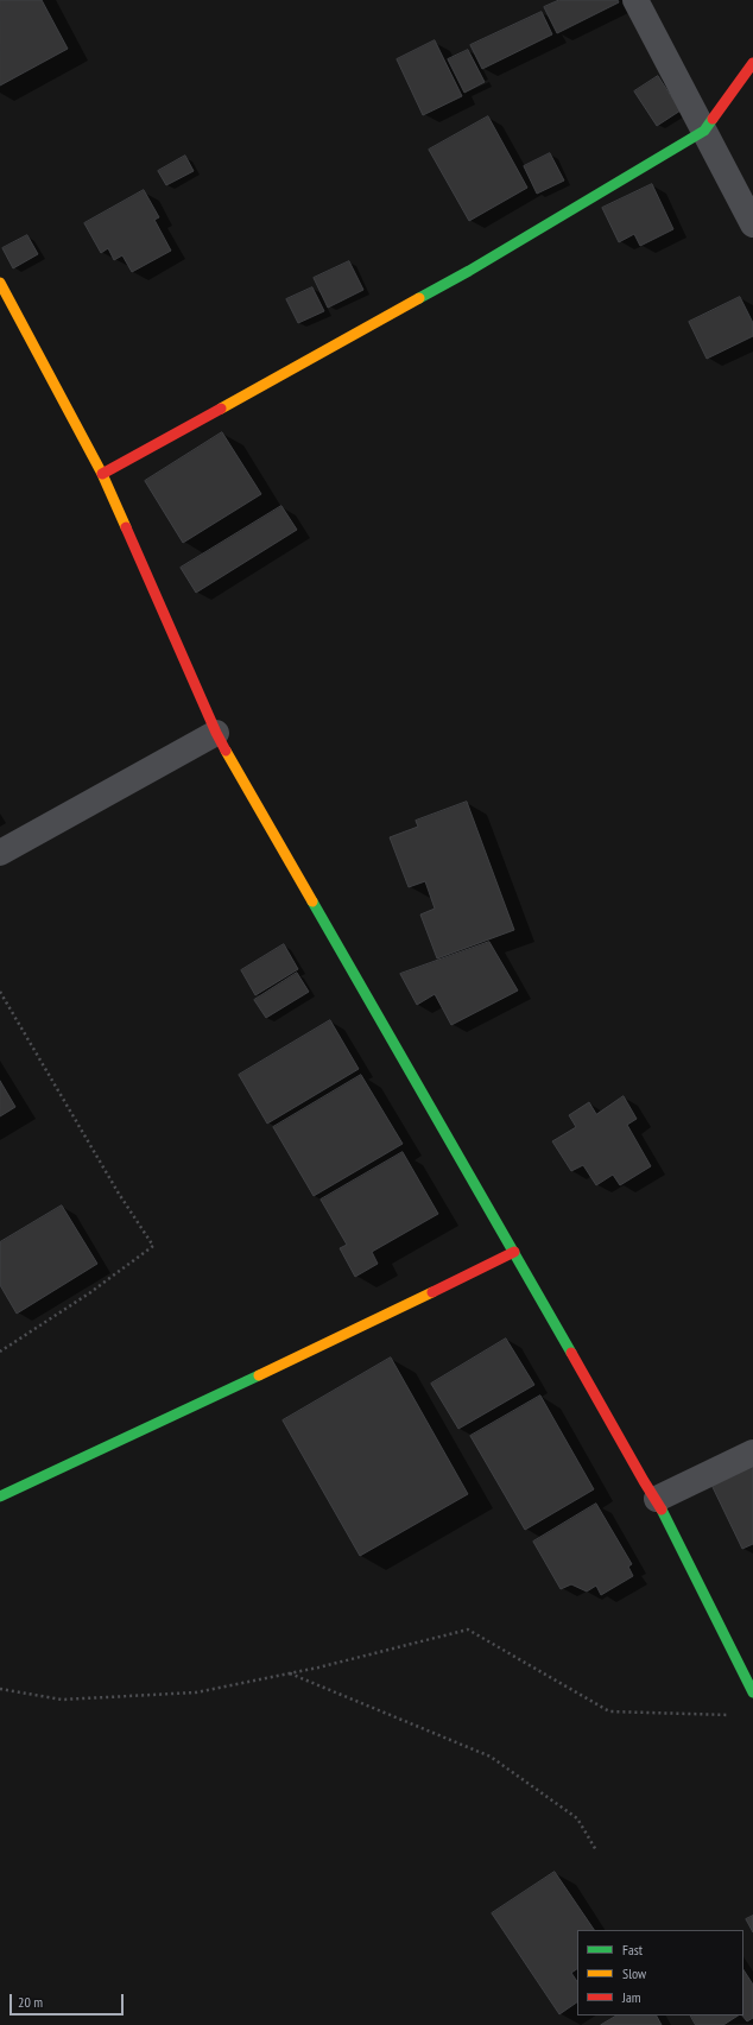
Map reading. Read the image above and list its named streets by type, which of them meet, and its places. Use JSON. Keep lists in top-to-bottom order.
{
  "legend": ["Fast", "Slow", "Jam"],
  "scale_bar": "20 m"
}
